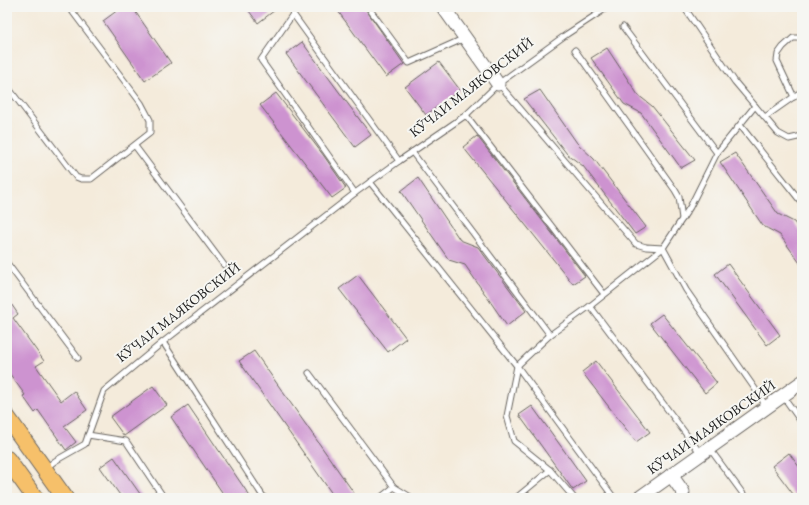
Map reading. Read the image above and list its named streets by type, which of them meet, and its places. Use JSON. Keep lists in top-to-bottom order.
{
  "streets": {
    "street": ["КӮЧАИ МАЯКОВСКИЙ"]
  }
}
